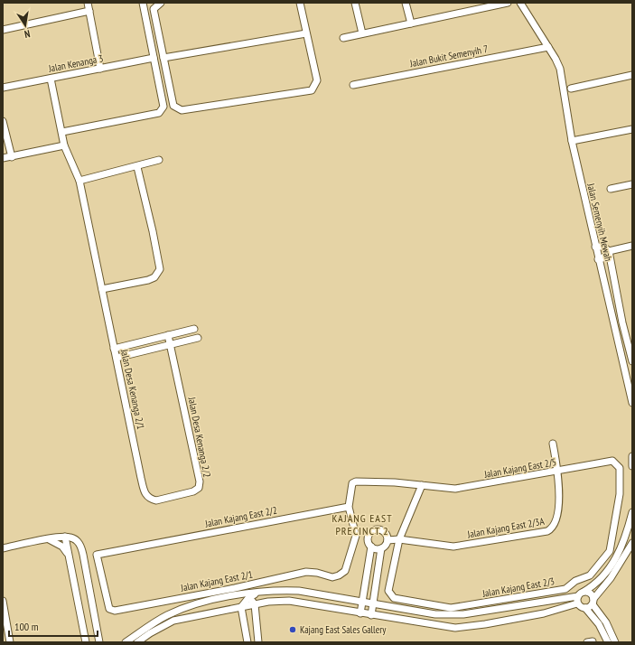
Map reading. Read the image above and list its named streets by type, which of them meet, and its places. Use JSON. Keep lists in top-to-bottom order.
{
  "streets": {
    "street": [
      "Jalan Bukit Semenyih 7",
      "Jalan Kenanga 3",
      "Jalan Semenyih Mewah",
      "Jalan Desa Kenanga 2/1",
      "Jalan Desa Kenanga 2/2",
      "Jalan Kajang East 2/5",
      "Jalan Kajang East 2/2",
      "Jalan Kajang East 2/3A",
      "Jalan Kajang East 2/1",
      "Jalan Kajang East 2/3"
    ]
  },
  "crossings": [
    ["Jalan Bukit Semenyih 7", "Jalan Semenyih Mewah"],
    ["Jalan Kenanga 3", "Jalan Desa Kenanga 2/1"],
    ["Jalan Desa Kenanga 2/1", "Jalan Desa Kenanga 2/2"],
    ["Jalan Kajang East 2/5", "Jalan Kajang East 2/2"],
    ["Jalan Kajang East 2/5", "Jalan Kajang East 2/3A"],
    ["Jalan Kajang East 2/5", "Jalan Kajang East 2/3"],
    ["Jalan Kajang East 2/2", "Jalan Kajang East 2/1"],
    ["Jalan Kajang East 2/3A", "Jalan Kajang East 2/3"]
  ],
  "districts": ["KAJANG EAST PRECINCT 2"],
  "places": ["Kajang East Sales Gallery"],
  "scale_bar": "100 m",
  "north": "bottom"
}
